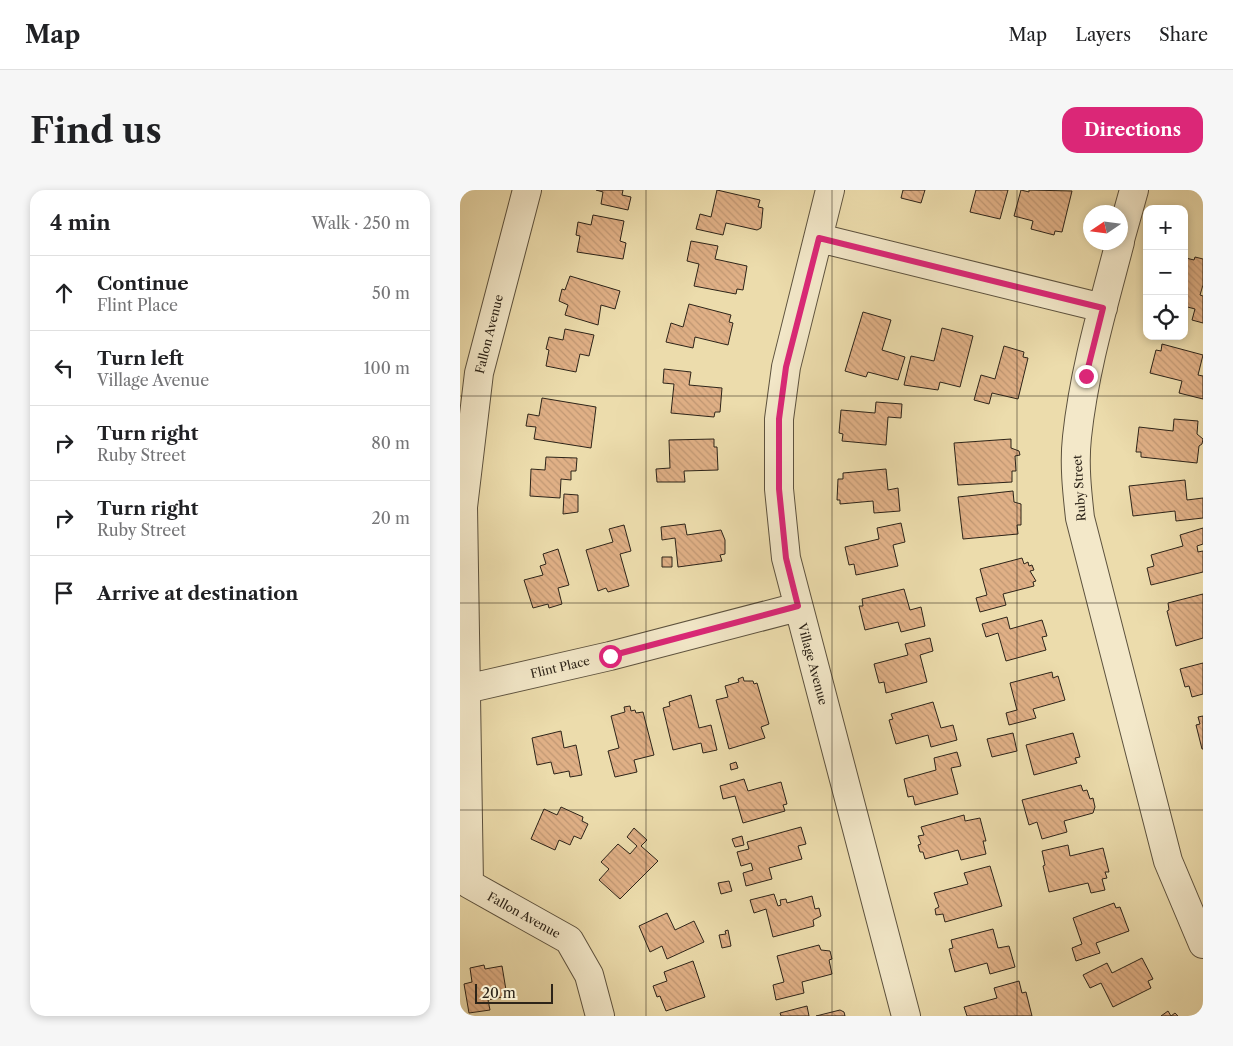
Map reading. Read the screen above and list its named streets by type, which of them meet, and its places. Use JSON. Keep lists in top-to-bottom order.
{
  "streets": {
    "street": [
      "Fallon Avenue",
      "Ruby Street",
      "Village Avenue",
      "Flint Place"
    ]
  },
  "crossings": [
    ["Fallon Avenue", "Flint Place"],
    ["Village Avenue", "Flint Place"]
  ],
  "scale_bar": "20 m",
  "north": "left",
  "page": {
    "header": "Map",
    "nav": ["Map", "Layers", "Share"],
    "buttons": "Directions",
    "title": "Find us",
    "heading": ["4 min", "Walk · 250 m"],
    "map_buttons": ["+", "−"],
    "list": [
      ["Continue", "Flint Place", "50 m"],
      ["Turn left", "Village Avenue", "100 m"],
      ["Turn right", "Ruby Street", "80 m"],
      ["Turn right", "Ruby Street", "20 m"],
      "Arrive at destination"
    ],
    "scale": "20 m"
  }
}
